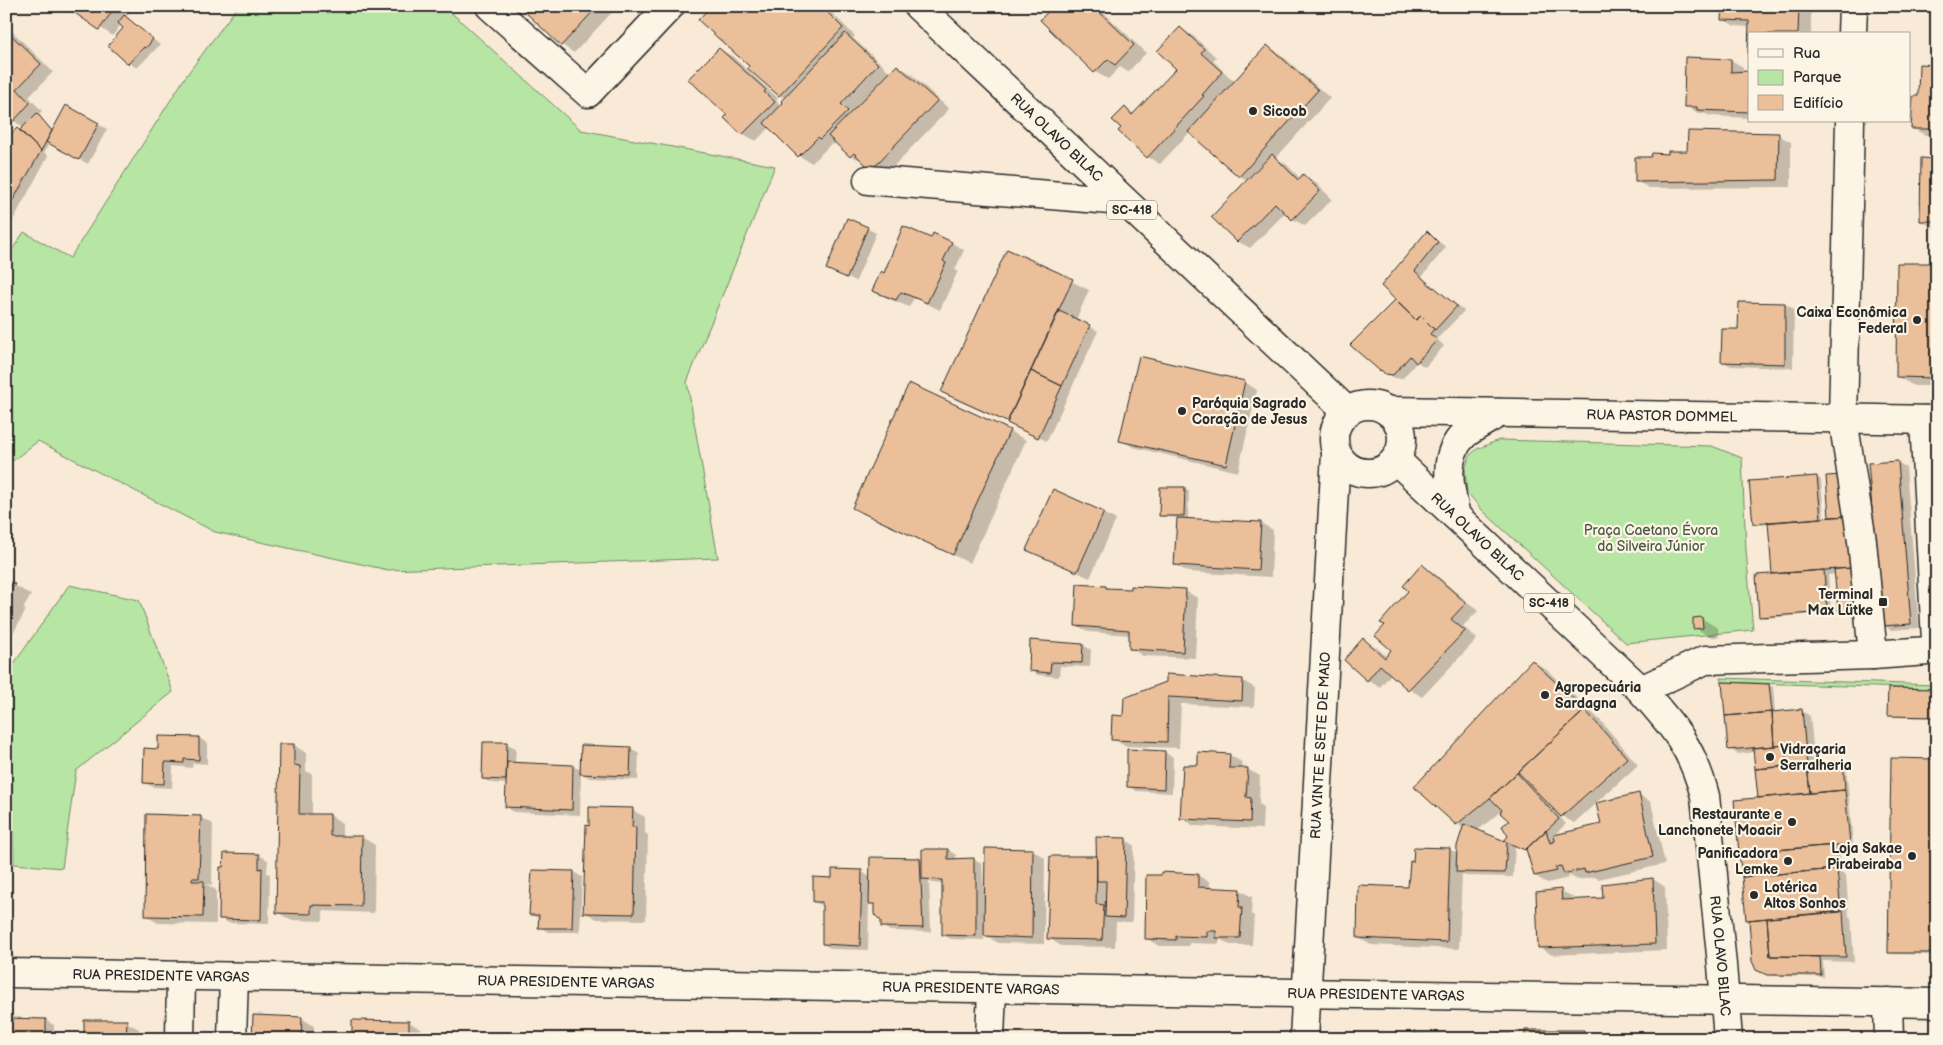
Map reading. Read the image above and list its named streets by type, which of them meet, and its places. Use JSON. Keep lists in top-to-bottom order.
{
  "streets": {
    "street": [
      "RUA OLAVO BILAC",
      "SC-418",
      "RUA PASTOR DOMMEL",
      "RUA VINTE E SETE DE MAIO",
      "RUA PRESIDENTE VARGAS"
    ]
  },
  "crossings": [
    ["RUA OLAVO BILAC", "RUA PASTOR DOMMEL"],
    ["RUA OLAVO BILAC", "RUA VINTE E SETE DE MAIO"],
    ["RUA OLAVO BILAC", "RUA PRESIDENTE VARGAS"],
    ["RUA PASTOR DOMMEL", "RUA VINTE E SETE DE MAIO"],
    ["RUA VINTE E SETE DE MAIO", "RUA PRESIDENTE VARGAS"]
  ],
  "parks": ["Praça Caetano Évora da Silveira Júnior"],
  "places": {
    "other": [
      "Sicoob",
      "Caixa Econômica Federal",
      "Paróquia Sagrado Coração de Jesus",
      "Agropecuária Sardagna",
      "Vidraçaria Serralheria",
      "Restaurante e Lanchonete Moacir",
      "Loja Sakae Pirabeiraba",
      "Panificadora Lemke",
      "Lotérica Altos Sonhos"
    ],
    "transit": ["Terminal Max Lütke"]
  },
  "legend": ["Rua", "Parque", "Edifício"]
}
